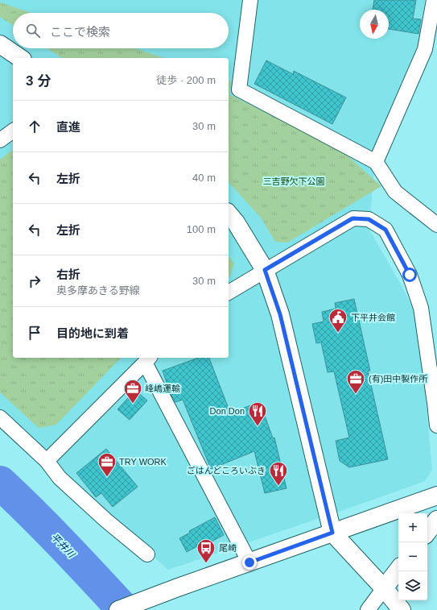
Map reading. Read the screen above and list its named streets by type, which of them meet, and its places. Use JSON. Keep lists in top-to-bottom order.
{
  "water": ["平井川"],
  "parks": ["三吉野欠下公園"],
  "places": {
    "public building": ["下平井会館"],
    "office": ["(有)田中製作所", "峰嶋運輸", "TRY WORK"],
    "restaurant": ["Don Don", "ごはんどころいぶき"],
    "bus stop": ["尾崎"]
  },
  "north": "bottom",
  "page": {
    "search": "ここで検索",
    "heading": ["3 分", "徒歩 · 200 m"],
    "list": [
      ["直進", "30 m"],
      ["左折", "40 m"],
      ["左折", "100 m"],
      ["右折", "奥多摩あきる野線", "30 m"],
      "目的地に到着"
    ],
    "map_buttons": ["+", "−"]
  }
}
